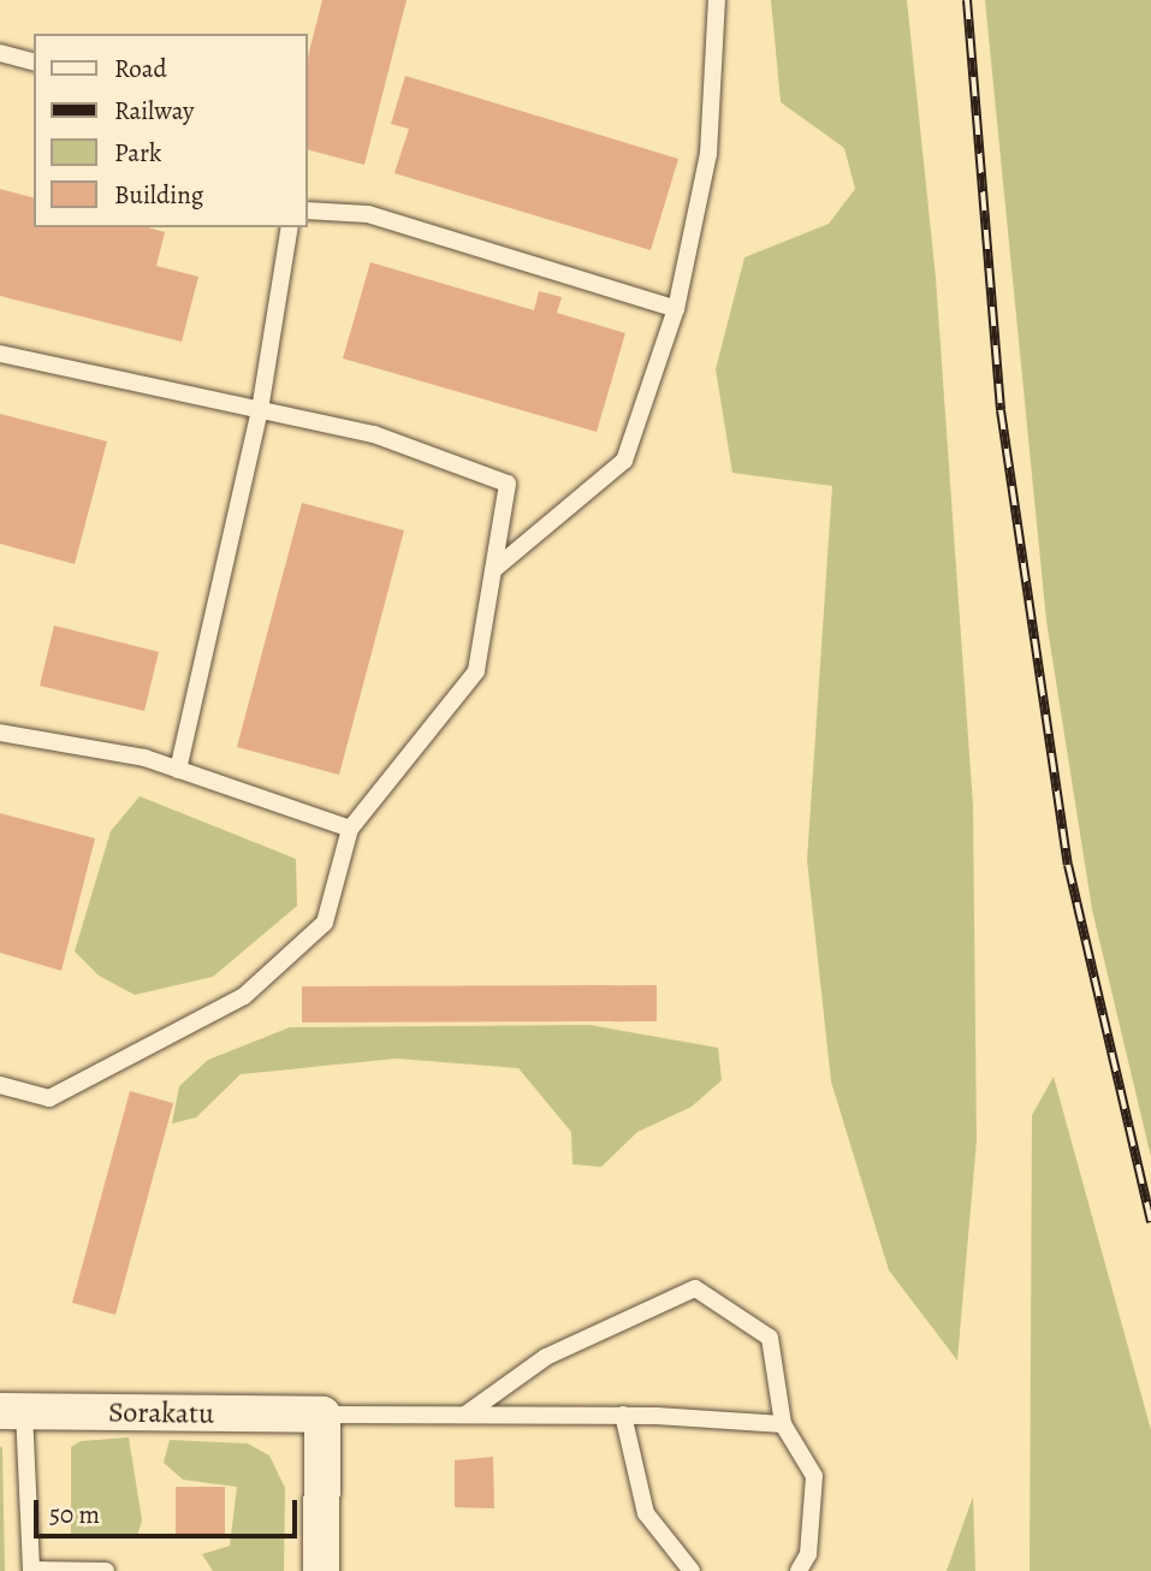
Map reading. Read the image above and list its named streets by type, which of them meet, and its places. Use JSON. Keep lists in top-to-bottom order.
{
  "streets": {
    "street": ["Sorakatu"]
  },
  "legend": [
    "Road",
    "Railway",
    "Park",
    "Building"
  ],
  "scale_bar": "50 m"
}
